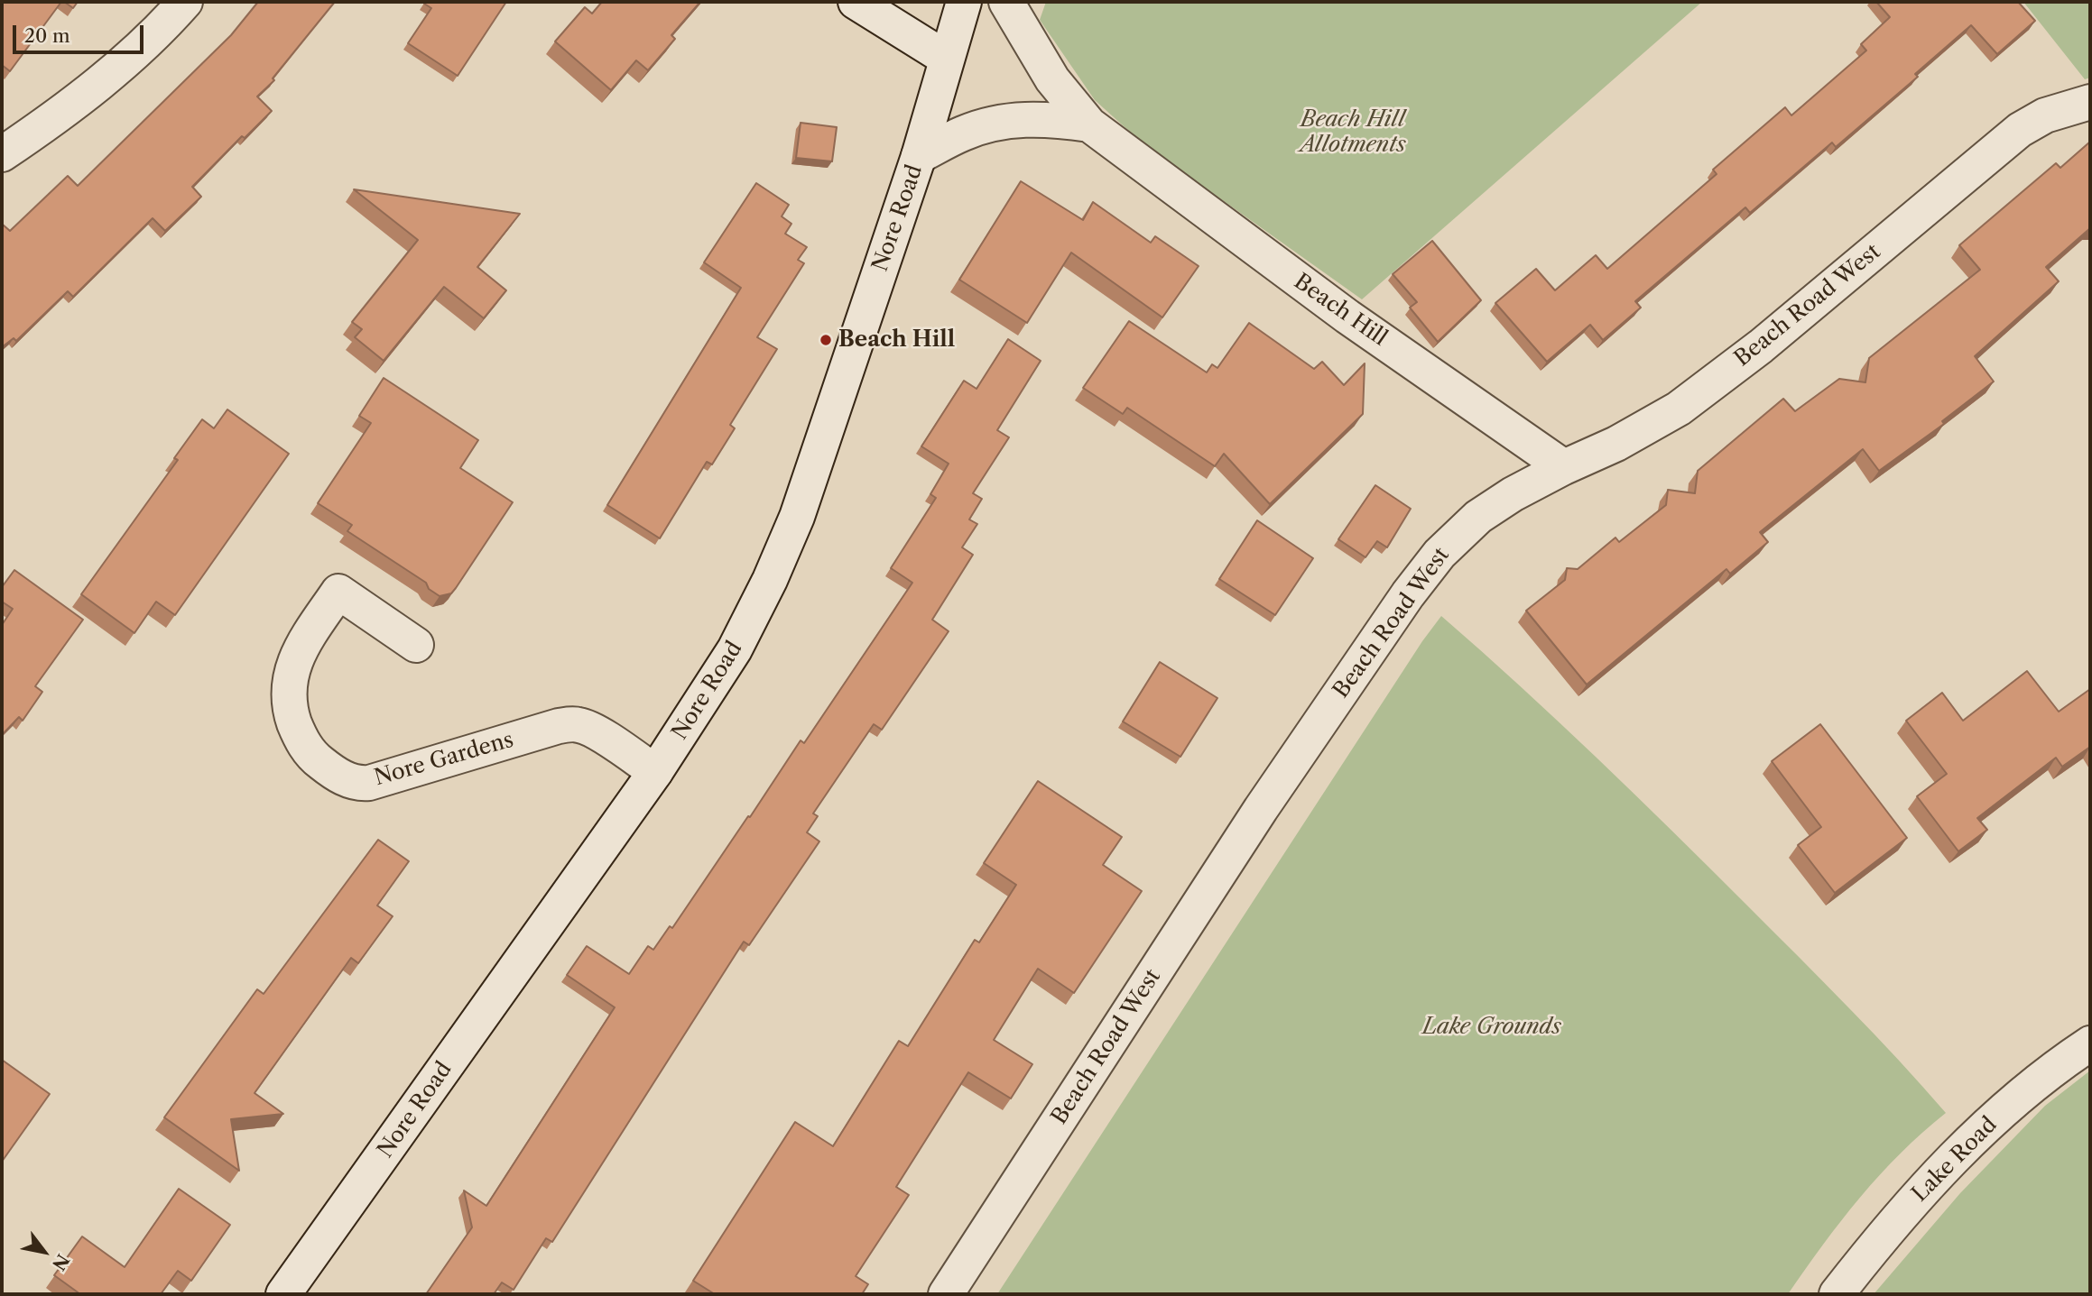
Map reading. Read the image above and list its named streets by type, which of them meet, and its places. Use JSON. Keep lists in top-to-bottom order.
{
  "streets": {
    "street": [
      "Nore Road",
      "Beach Road West",
      "Beach Hill",
      "Nore Gardens",
      "Lake Road"
    ]
  },
  "crossings": [
    ["Nore Road", "Beach Hill"],
    ["Nore Road", "Nore Gardens"],
    ["Beach Road West", "Beach Hill"]
  ],
  "parks": ["Beach Hill Allotments", "Lake Grounds"],
  "places": ["Beach Hill"],
  "scale_bar": "20 m",
  "north": "bottom right"
}
